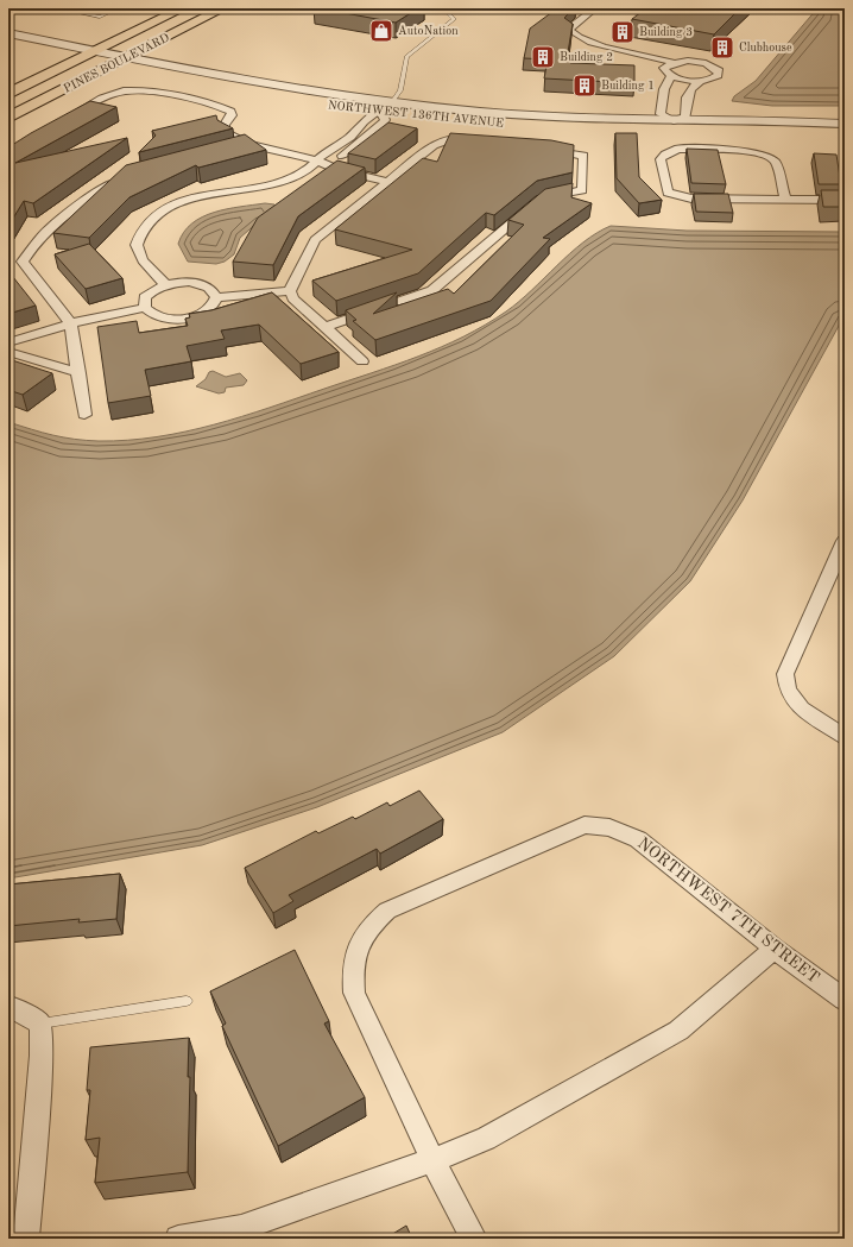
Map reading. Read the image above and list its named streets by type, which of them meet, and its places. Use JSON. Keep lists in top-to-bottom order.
{
  "streets": {
    "highway": ["PINES BOULEVARD"],
    "street": ["NORTHWEST 136TH AVENUE", "NORTHWEST 7TH STREET"]
  },
  "crossings": [
    ["PINES BOULEVARD", "NORTHWEST 136TH AVENUE"]
  ],
  "places": {
    "shop": ["AutoNation"],
    "building": [
      "Building 3",
      "Clubhouse",
      "Building 2",
      "Building 1"
    ]
  }
}
